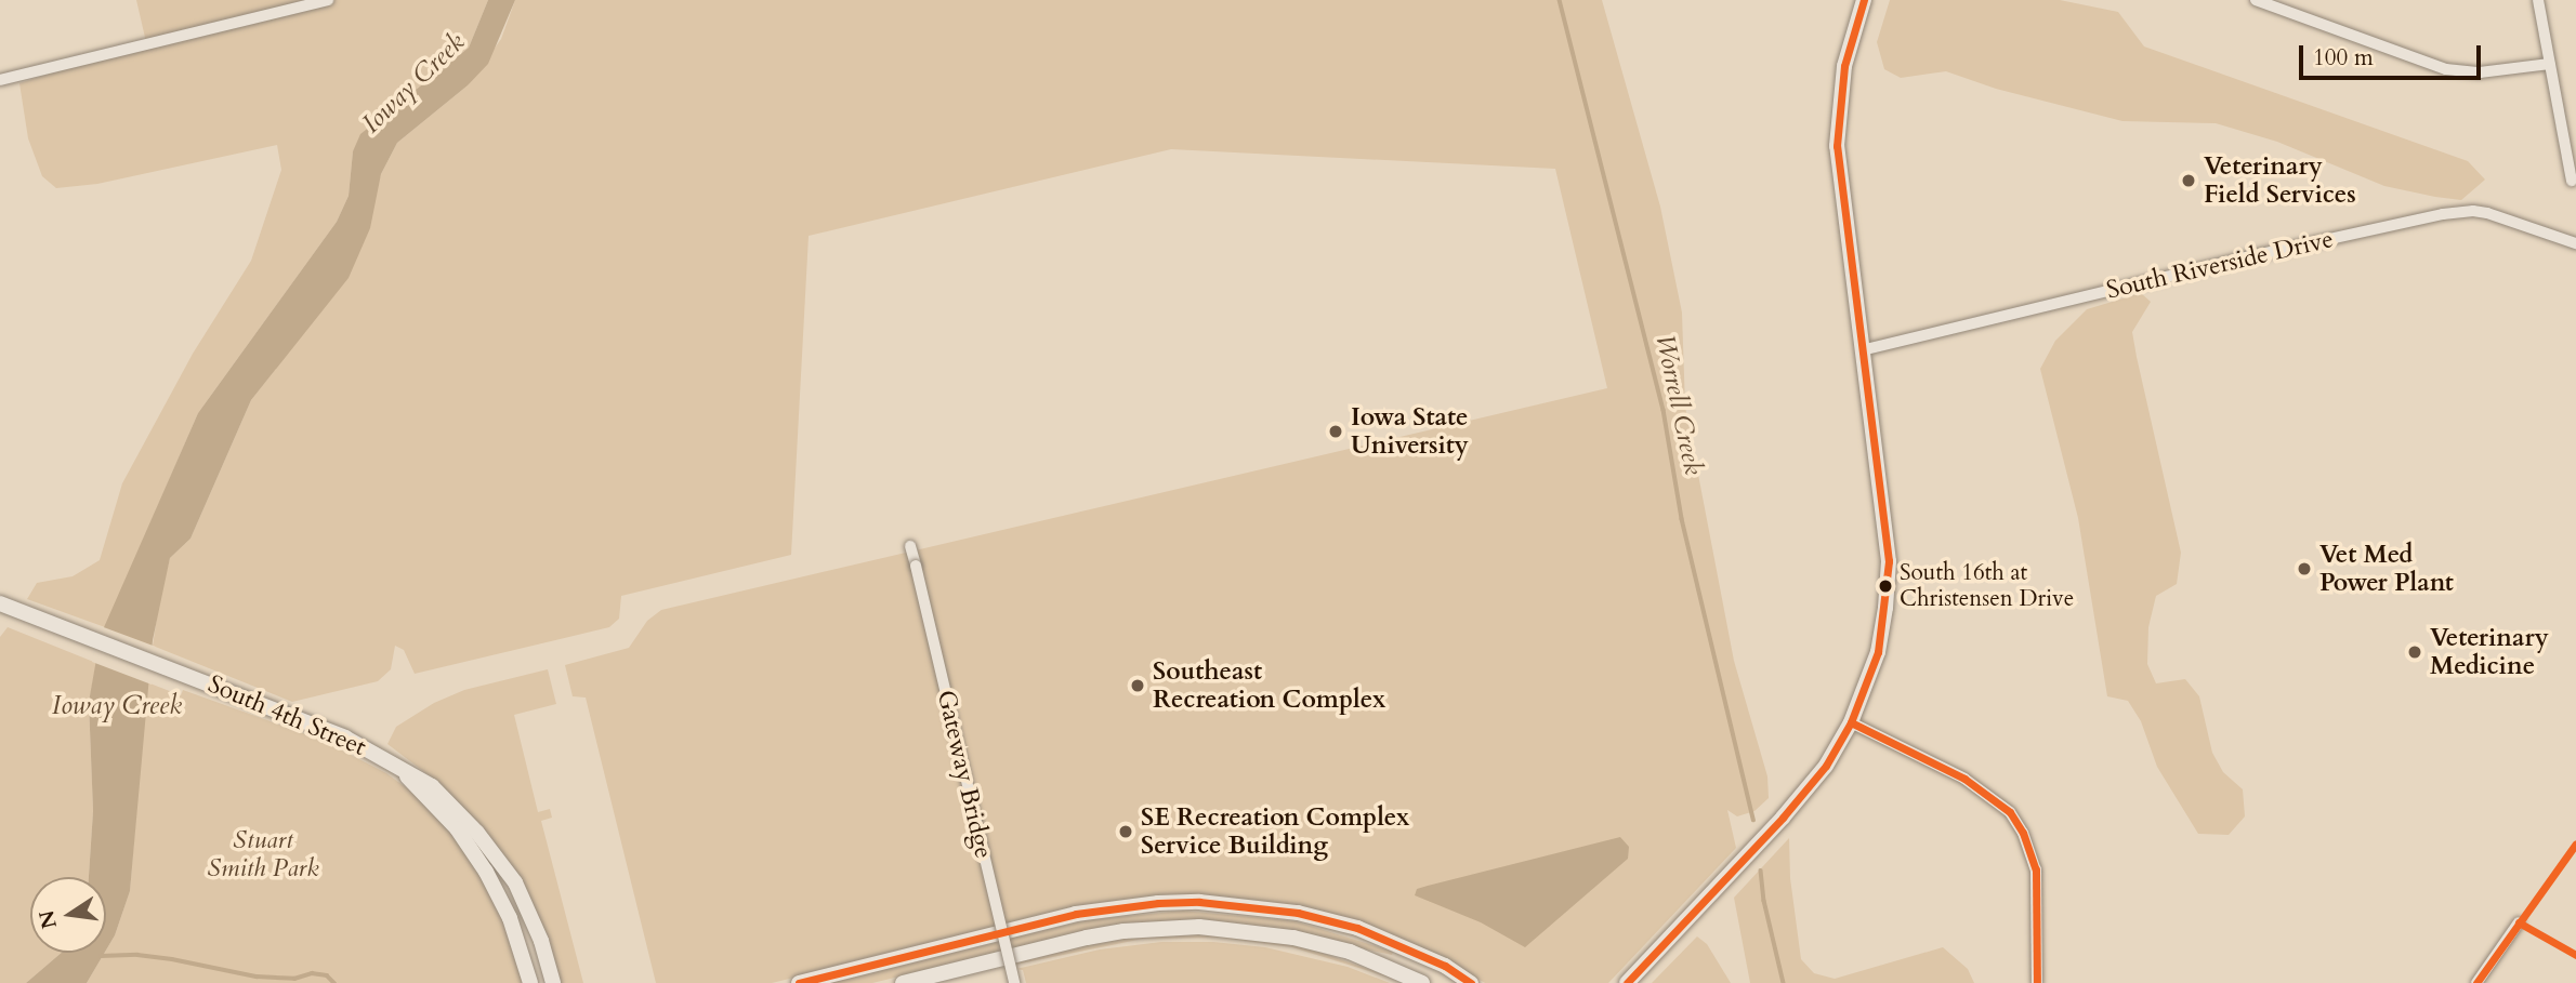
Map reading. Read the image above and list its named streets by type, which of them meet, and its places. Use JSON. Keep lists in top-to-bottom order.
{
  "streets": {
    "main road": ["South 4th Street"],
    "street": ["South Riverside Drive", "Gateway Bridge"]
  },
  "water": ["Ioway Creek", "Worrell Creek"],
  "parks": ["Stuart Smith Park"],
  "places": [
    "Veterinary Field Services",
    "Iowa State University",
    "Vet Med Power Plant",
    "South 16th at Christensen Drive",
    "Veterinary Medicine",
    "Southeast Recreation Complex",
    "SE Recreation Complex Service Building"
  ],
  "scale_bar": "100 m",
  "north": "left"
}
